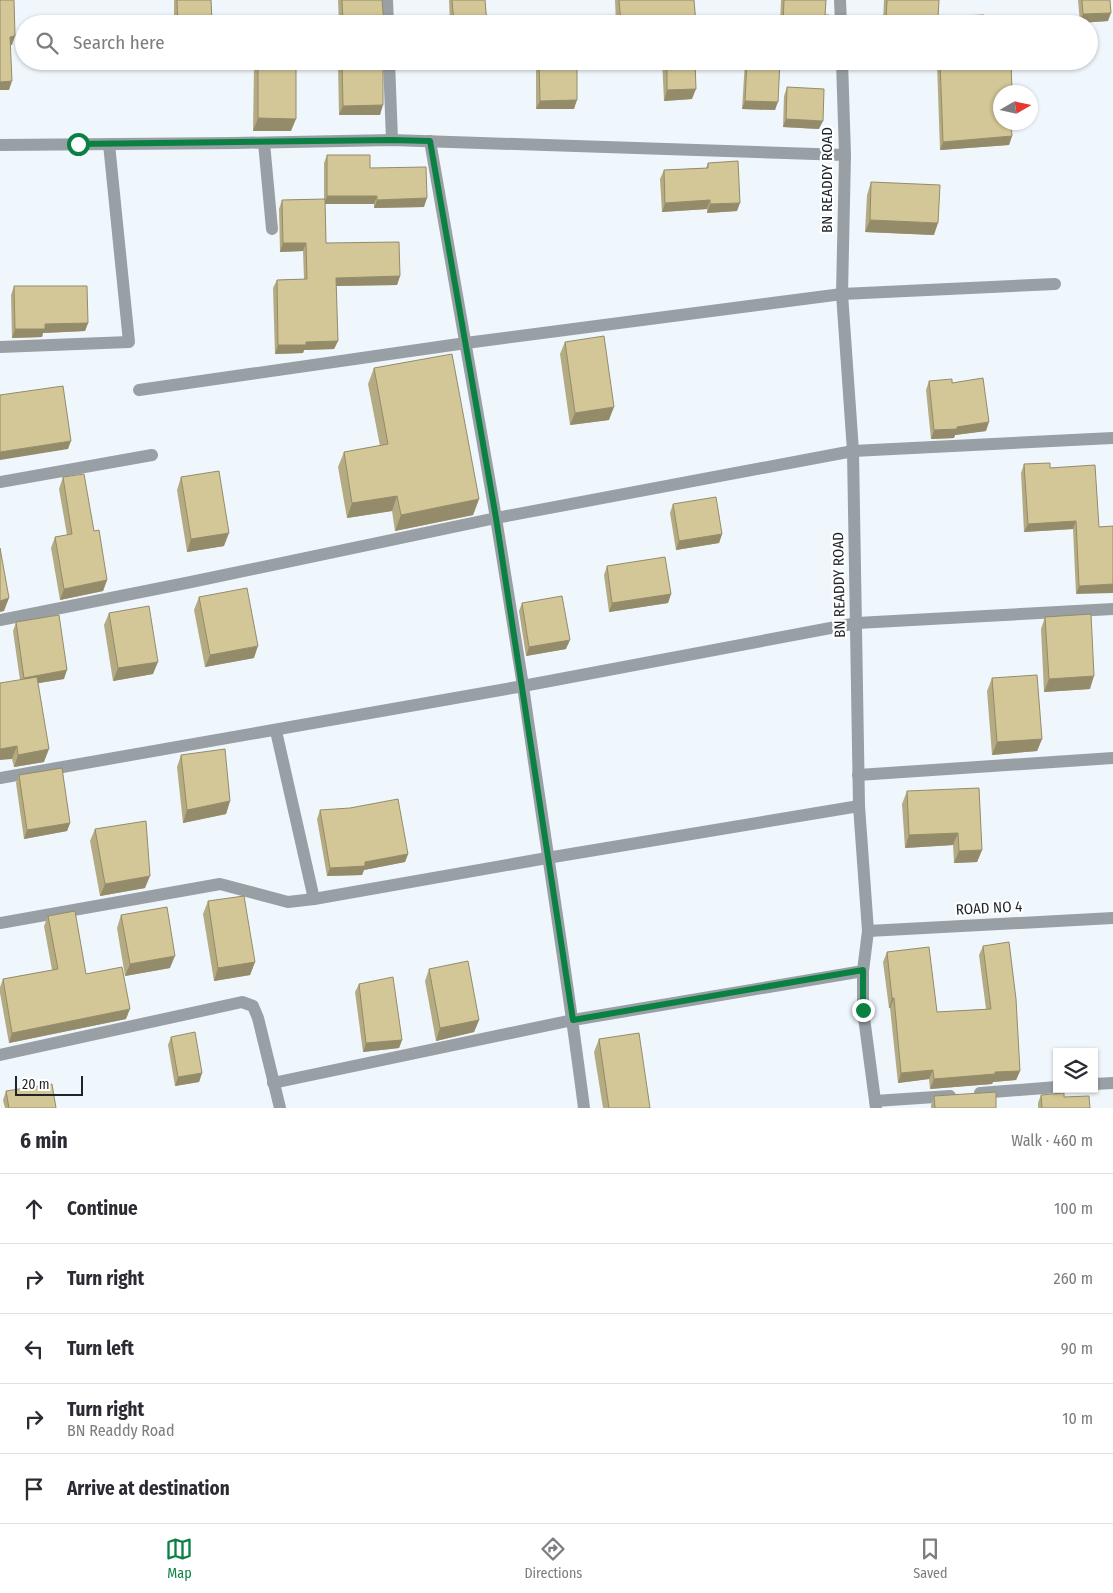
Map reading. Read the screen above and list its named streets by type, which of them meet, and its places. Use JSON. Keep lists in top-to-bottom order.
{
  "streets": {
    "street": ["BN READDY ROAD", "ROAD NO 4"]
  },
  "crossings": [
    ["BN READDY ROAD", "ROAD NO 4"]
  ],
  "scale_bar": "20 m",
  "north": "right",
  "page": {
    "search": "Search here",
    "scale": "20 m",
    "heading": ["6 min", "Walk · 460 m"],
    "list": [
      ["Continue", "100 m"],
      ["Turn right", "260 m"],
      ["Turn left", "90 m"],
      ["Turn right", "BN Readdy Road", "10 m"],
      "Arrive at destination"
    ],
    "nav": ["Map", "Directions", "Saved"]
  }
}
